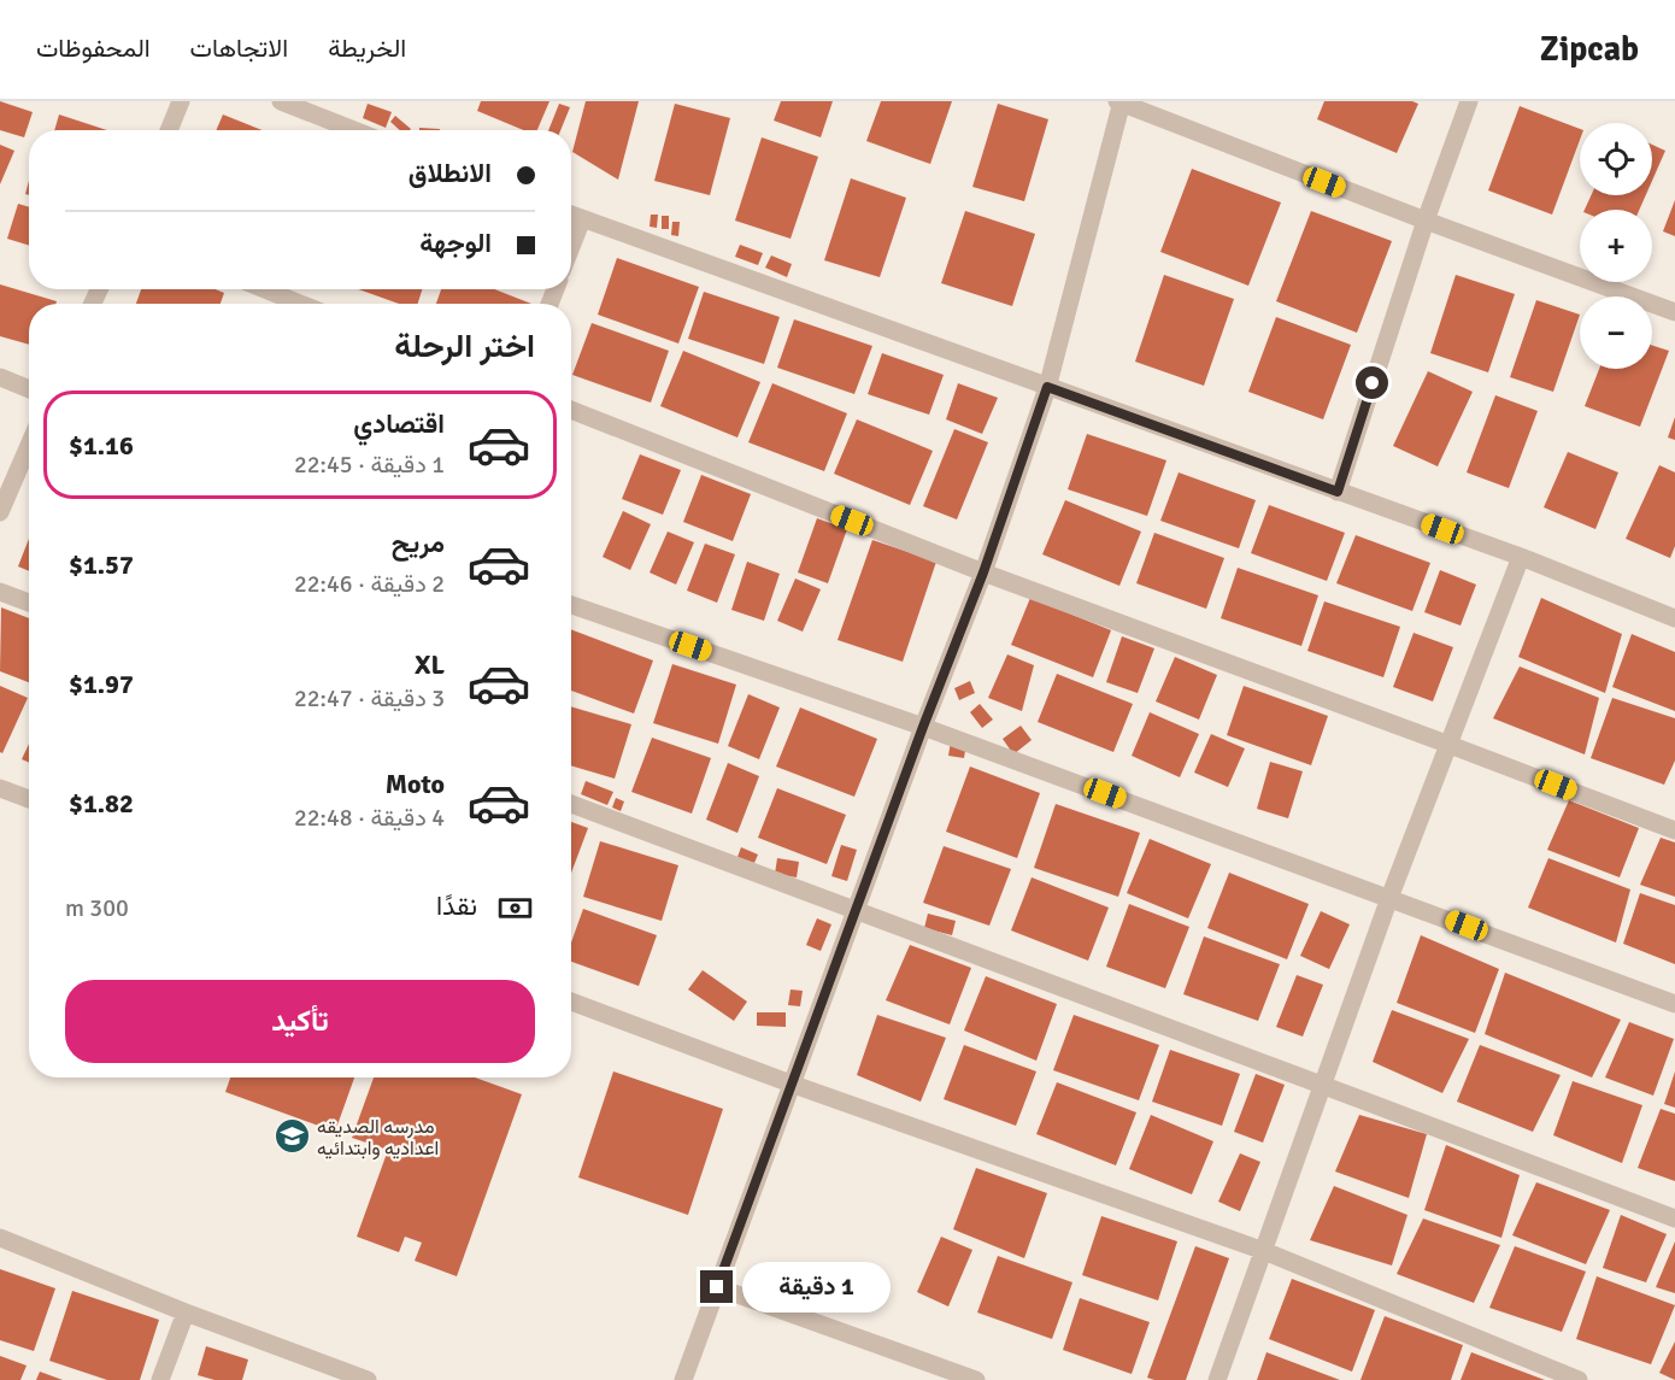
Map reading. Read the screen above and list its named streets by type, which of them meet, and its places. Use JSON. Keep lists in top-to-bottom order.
{
  "places": {
    "school or university": ["مدرسه الصديقه اعداديه وابتدائيه"]
  },
  "page": {
    "header": "Zipcab",
    "nav": ["الخريطة", "الاتجاهات", "المحفوظات"],
    "map_buttons": ["+", "−"],
    "banner": ["الانطلاق", "الوجهة"],
    "heading": "اختر الرحلة",
    "list": [
      {
        "name": "اقتصادي",
        "note": "1 دقيقة · 22:45",
        "value": "$1.16"
      },
      {
        "name": "مريح",
        "note": "2 دقيقة · 22:46",
        "value": "$1.57"
      },
      {
        "name": "XL",
        "note": "3 دقيقة · 22:47",
        "value": "$1.97"
      },
      {
        "name": "Moto",
        "note": "4 دقيقة · 22:48",
        "value": "$1.82"
      }
    ],
    "pay": ["نقدًا", "300 m"],
    "buttons": "تأكيد",
    "bubble": "1 دقيقة"
  }
}
